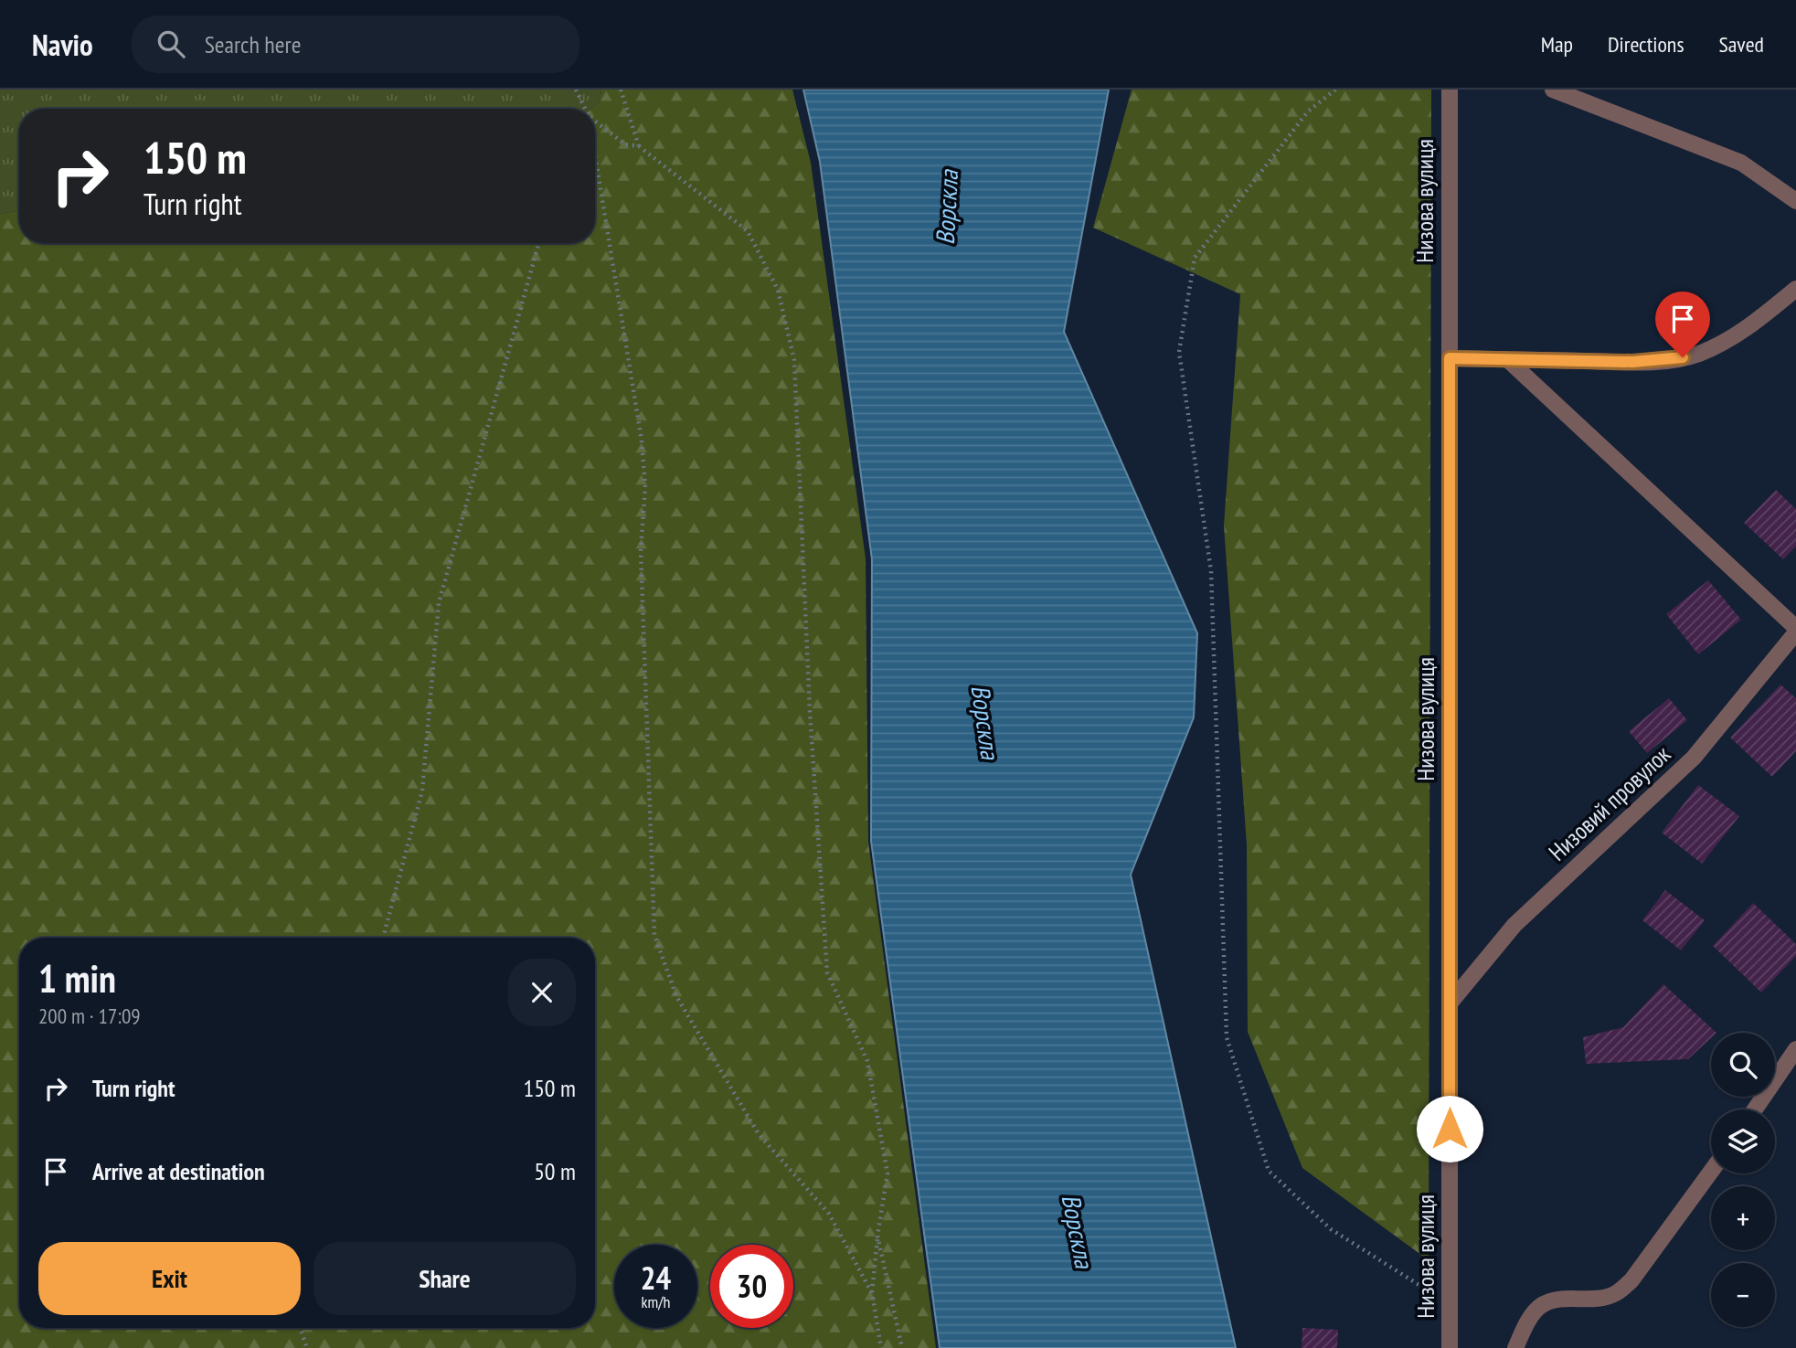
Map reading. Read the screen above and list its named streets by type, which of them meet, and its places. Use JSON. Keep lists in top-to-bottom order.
{
  "streets": {
    "street": ["Низова вулиця", "Низовий провулок"]
  },
  "crossings": [
    ["Низова вулиця", "Низовий провулок"]
  ],
  "water": ["Ворскла"],
  "page": {
    "header": "Navio",
    "search": "Search here",
    "nav": ["Map", "Directions", "Saved"],
    "turn": ["150 m", "Turn right"],
    "heading": ["1 min", "200 m · 17:09"],
    "map_buttons": ["+", "−"],
    "list": [
      {
        "name": "Turn right",
        "value": "150 m"
      },
      {
        "name": "Arrive at destination",
        "value": "50 m"
      }
    ],
    "buttons": ["Exit", "Share"],
    "speed": "24 km/h",
    "limit": "30"
  }
}
